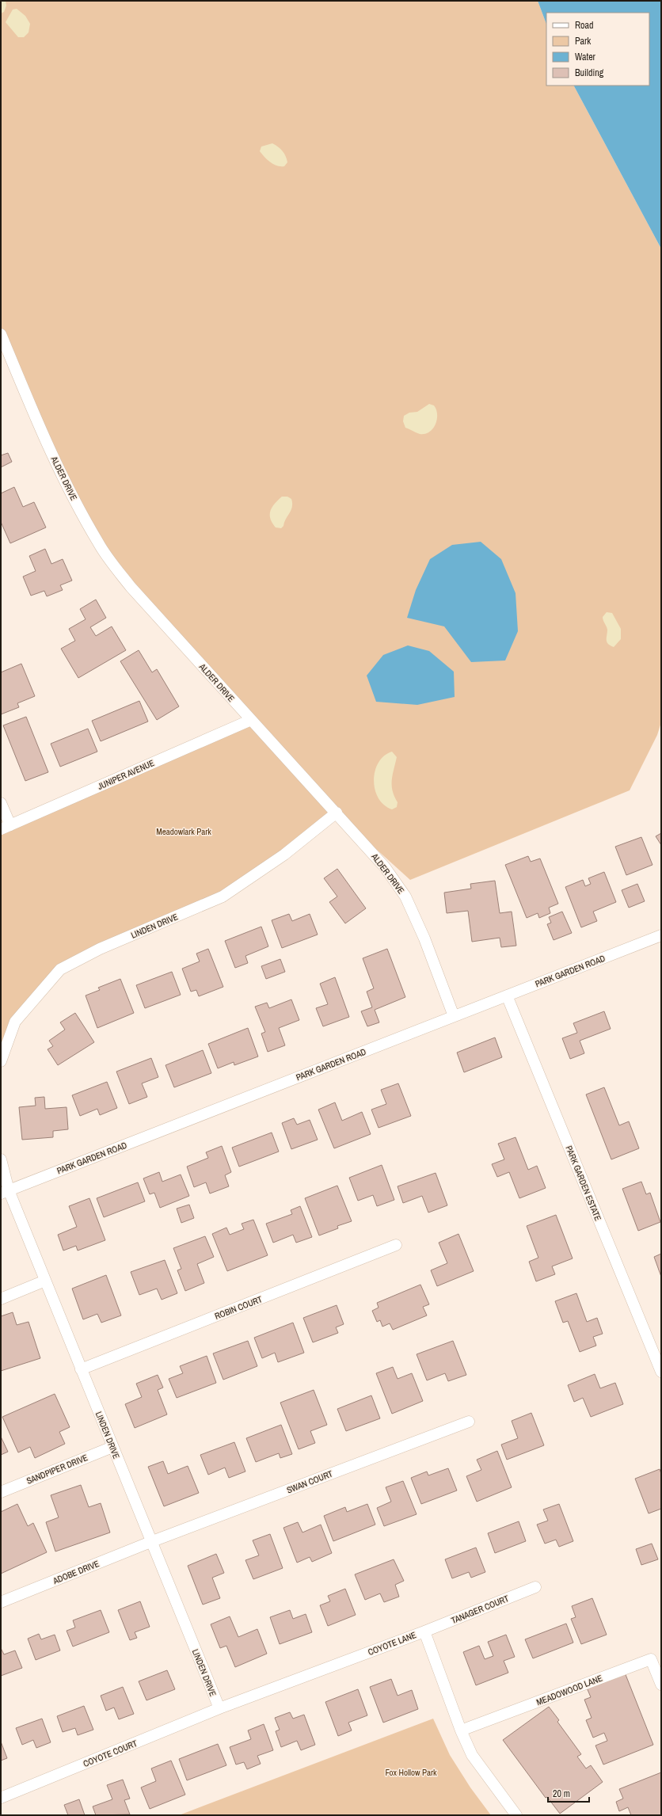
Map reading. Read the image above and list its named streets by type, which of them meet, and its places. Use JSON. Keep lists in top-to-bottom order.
{
  "streets": {
    "street": [
      "ALDER DRIVE",
      "JUNIPER AVENUE",
      "LINDEN DRIVE",
      "PARK GARDEN ROAD",
      "PARK GARDEN ESTATE",
      "ROBIN COURT",
      "SANDPIPER DRIVE",
      "SWAN COURT",
      "ADOBE DRIVE",
      "TANAGER COURT",
      "COYOTE LANE",
      "MEADOWOOD LANE",
      "COYOTE COURT"
    ]
  },
  "crossings": [
    ["ALDER DRIVE", "JUNIPER AVENUE"],
    ["ALDER DRIVE", "LINDEN DRIVE"],
    ["ALDER DRIVE", "PARK GARDEN ROAD"],
    ["LINDEN DRIVE", "PARK GARDEN ROAD"],
    ["LINDEN DRIVE", "ROBIN COURT"],
    ["LINDEN DRIVE", "SANDPIPER DRIVE"],
    ["LINDEN DRIVE", "SWAN COURT"],
    ["LINDEN DRIVE", "ADOBE DRIVE"],
    ["LINDEN DRIVE", "COYOTE LANE"],
    ["LINDEN DRIVE", "COYOTE COURT"],
    ["PARK GARDEN ROAD", "PARK GARDEN ESTATE"],
    ["SWAN COURT", "ADOBE DRIVE"],
    ["TANAGER COURT", "COYOTE LANE"],
    ["COYOTE LANE", "MEADOWOOD LANE"],
    ["COYOTE LANE", "COYOTE COURT"]
  ],
  "parks": ["Meadowlark Park", "Fox Hollow Park"],
  "legend": [
    "Road",
    "Park",
    "Water",
    "Building"
  ],
  "scale_bar": "20 m"
}
